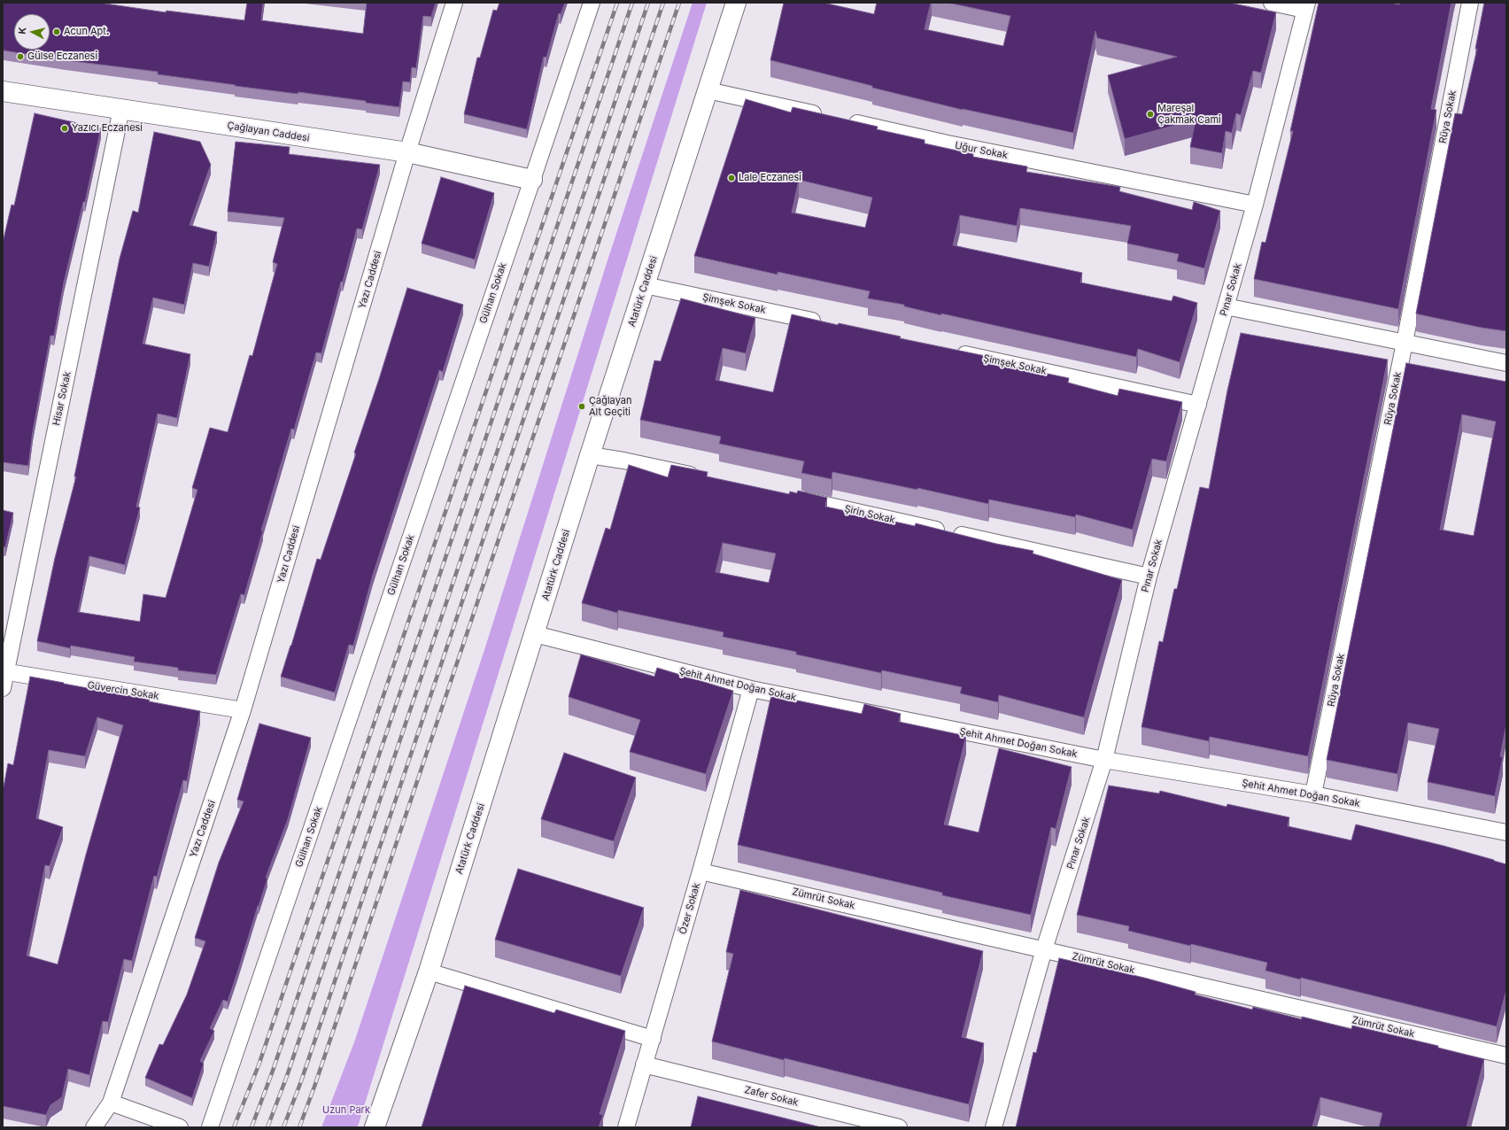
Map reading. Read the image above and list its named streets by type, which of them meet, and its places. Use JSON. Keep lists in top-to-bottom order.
{
  "streets": {
    "main road": ["Çağlayan Caddesi", "Atatürk Caddesi"],
    "street": [
      "Rüya Sokak",
      "Uğur Sokak",
      "Yazı Caddesi",
      "Pınar Sokak",
      "Gülhan Sokak",
      "Şimşek Sokak",
      "Hisar Sokak",
      "Şirin Sokak",
      "Şehit Ahmet Doğan Sokak",
      "Güvercin Sokak",
      "Zümrüt Sokak",
      "Özer Sokak",
      "Zafer Sokak"
    ]
  },
  "crossings": [
    ["Rüya Sokak", "Şehit Ahmet Doğan Sokak"],
    ["Çağlayan Caddesi", "Yazı Caddesi"],
    ["Çağlayan Caddesi", "Gülhan Sokak"],
    ["Çağlayan Caddesi", "Hisar Sokak"],
    ["Uğur Sokak", "Pınar Sokak"],
    ["Yazı Caddesi", "Güvercin Sokak"],
    ["Pınar Sokak", "Şimşek Sokak"],
    ["Pınar Sokak", "Şirin Sokak"],
    ["Pınar Sokak", "Şehit Ahmet Doğan Sokak"],
    ["Pınar Sokak", "Zümrüt Sokak"],
    ["Atatürk Caddesi", "Şimşek Sokak"],
    ["Atatürk Caddesi", "Şehit Ahmet Doğan Sokak"],
    ["Hisar Sokak", "Güvercin Sokak"],
    ["Şehit Ahmet Doğan Sokak", "Özer Sokak"],
    ["Zümrüt Sokak", "Özer Sokak"],
    ["Özer Sokak", "Zafer Sokak"]
  ],
  "parks": ["Uzun Park"],
  "places": [
    "Acun Apt.",
    "Gülse Eczanesi",
    "Mareşal Çakmak Cami",
    "Yazıcı Eczanesi",
    "Lale Eczanesi",
    "Çağlayan Alt Geçiti"
  ],
  "north": "left"
}
